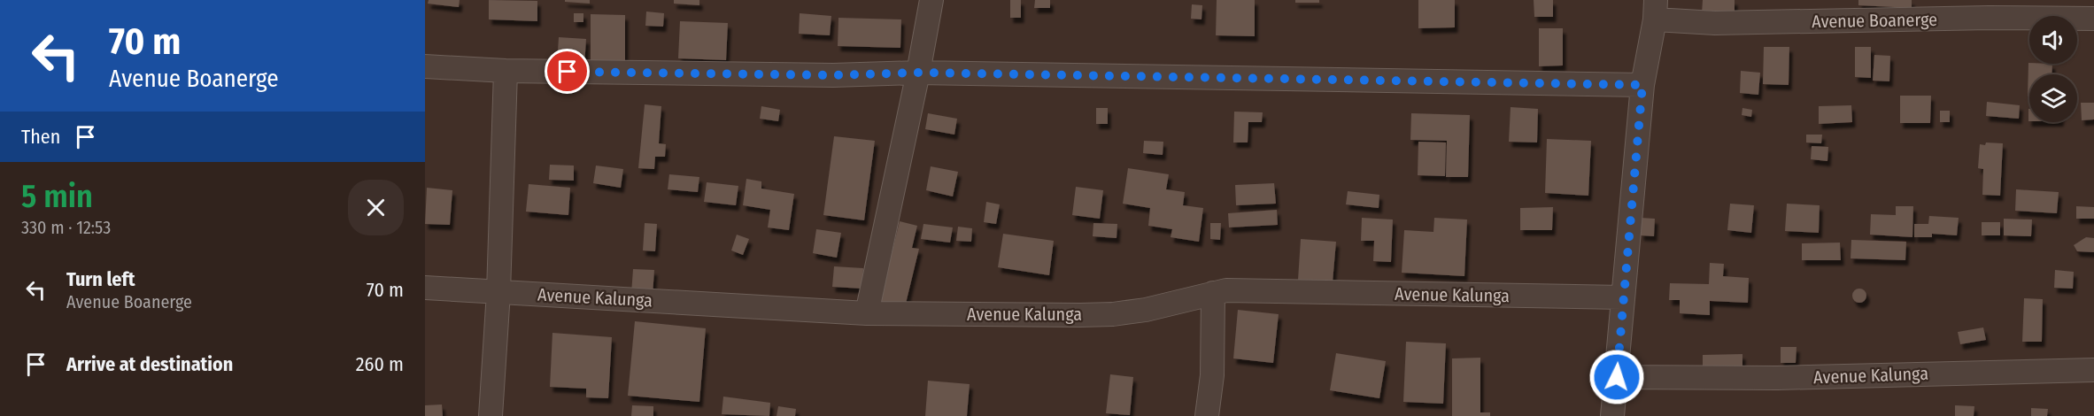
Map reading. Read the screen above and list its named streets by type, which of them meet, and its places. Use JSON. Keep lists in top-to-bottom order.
{
  "streets": {
    "street": ["Avenue Boanerge", "Avenue Kalunga"]
  },
  "page": {
    "turn": ["70 m", "Avenue Boanerge"],
    "then": "Then",
    "heading": ["5 min", "330 m · 12:53"],
    "list": [
      {
        "name": "Turn left",
        "note": "Avenue Boanerge",
        "value": "70 m"
      },
      {
        "name": "Arrive at destination",
        "value": "260 m"
      }
    ]
  }
}
